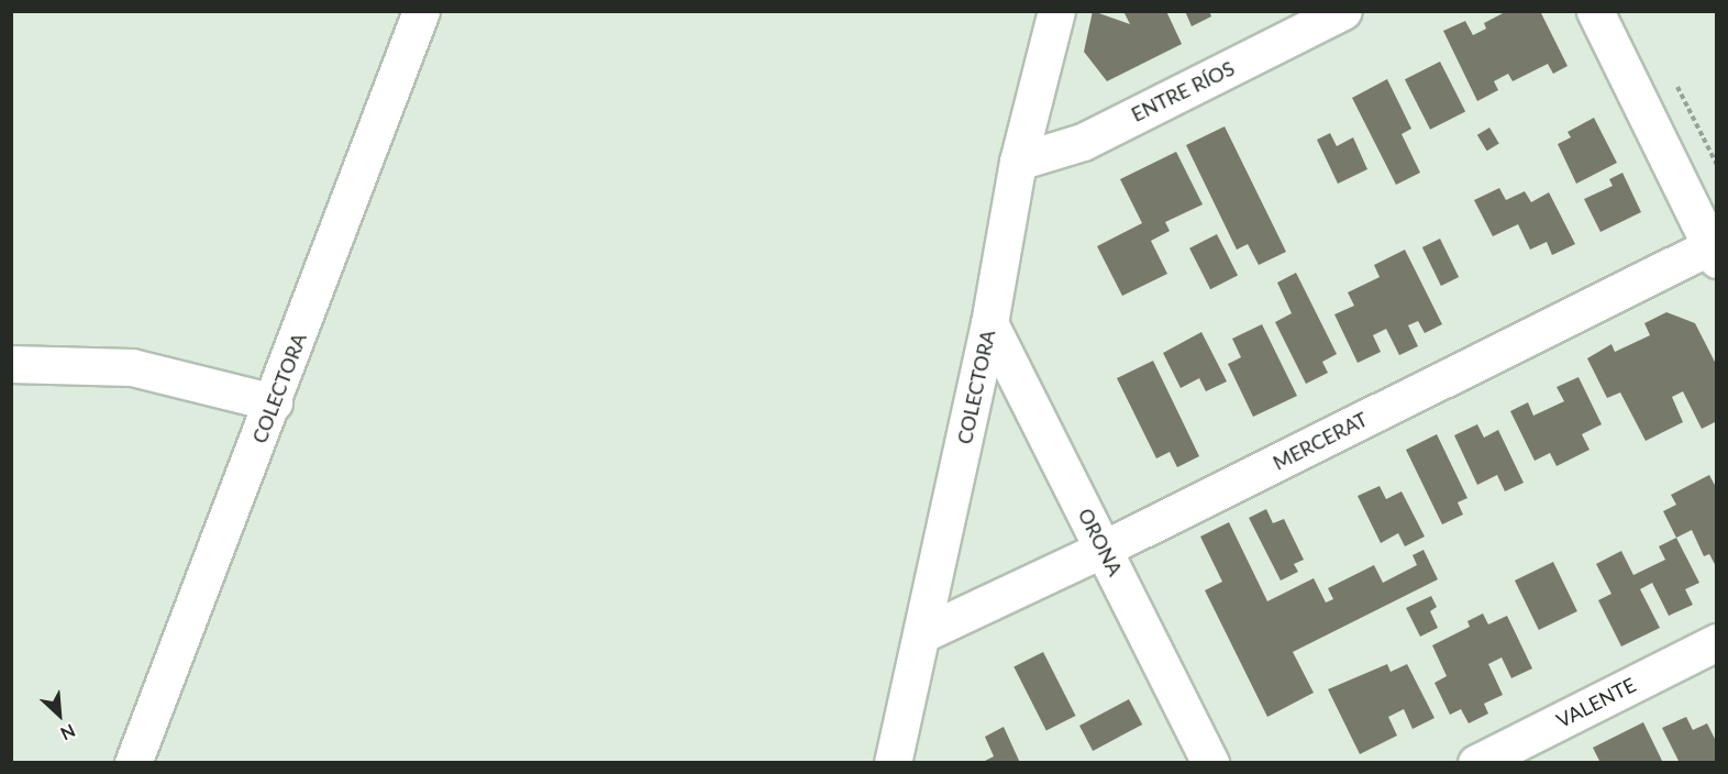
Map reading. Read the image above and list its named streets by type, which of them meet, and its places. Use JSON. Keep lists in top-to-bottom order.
{
  "streets": {
    "street": [
      "ENTRE RÍOS",
      "COLECTORA",
      "MERCERAT",
      "ORONA",
      "VALENTE"
    ]
  },
  "crossings": [
    ["ENTRE RÍOS", "COLECTORA"],
    ["COLECTORA", "MERCERAT"],
    ["COLECTORA", "ORONA"],
    ["MERCERAT", "ORONA"]
  ],
  "north": "bottom right"
}
